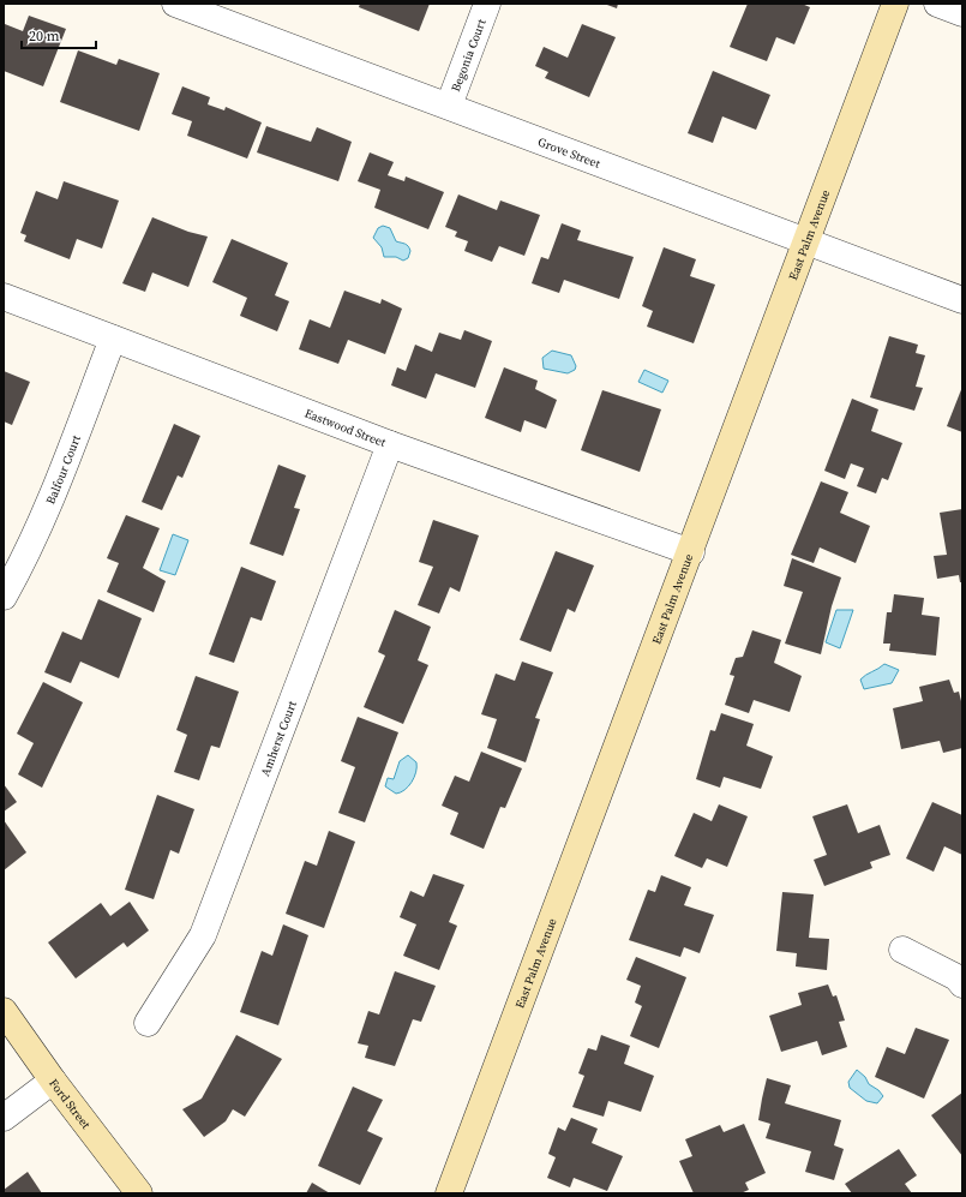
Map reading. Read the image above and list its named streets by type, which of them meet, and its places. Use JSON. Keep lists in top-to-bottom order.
{
  "streets": {
    "street": [
      "Begonia Court",
      "Grove Street",
      "East Palm Avenue",
      "Eastwood Street",
      "Balfour Court",
      "Amherst Court",
      "Ford Street"
    ]
  },
  "crossings": [
    ["Begonia Court", "Grove Street"],
    ["Grove Street", "East Palm Avenue"],
    ["East Palm Avenue", "Eastwood Street"],
    ["Eastwood Street", "Balfour Court"],
    ["Eastwood Street", "Amherst Court"]
  ],
  "scale_bar": "20 m"
}
